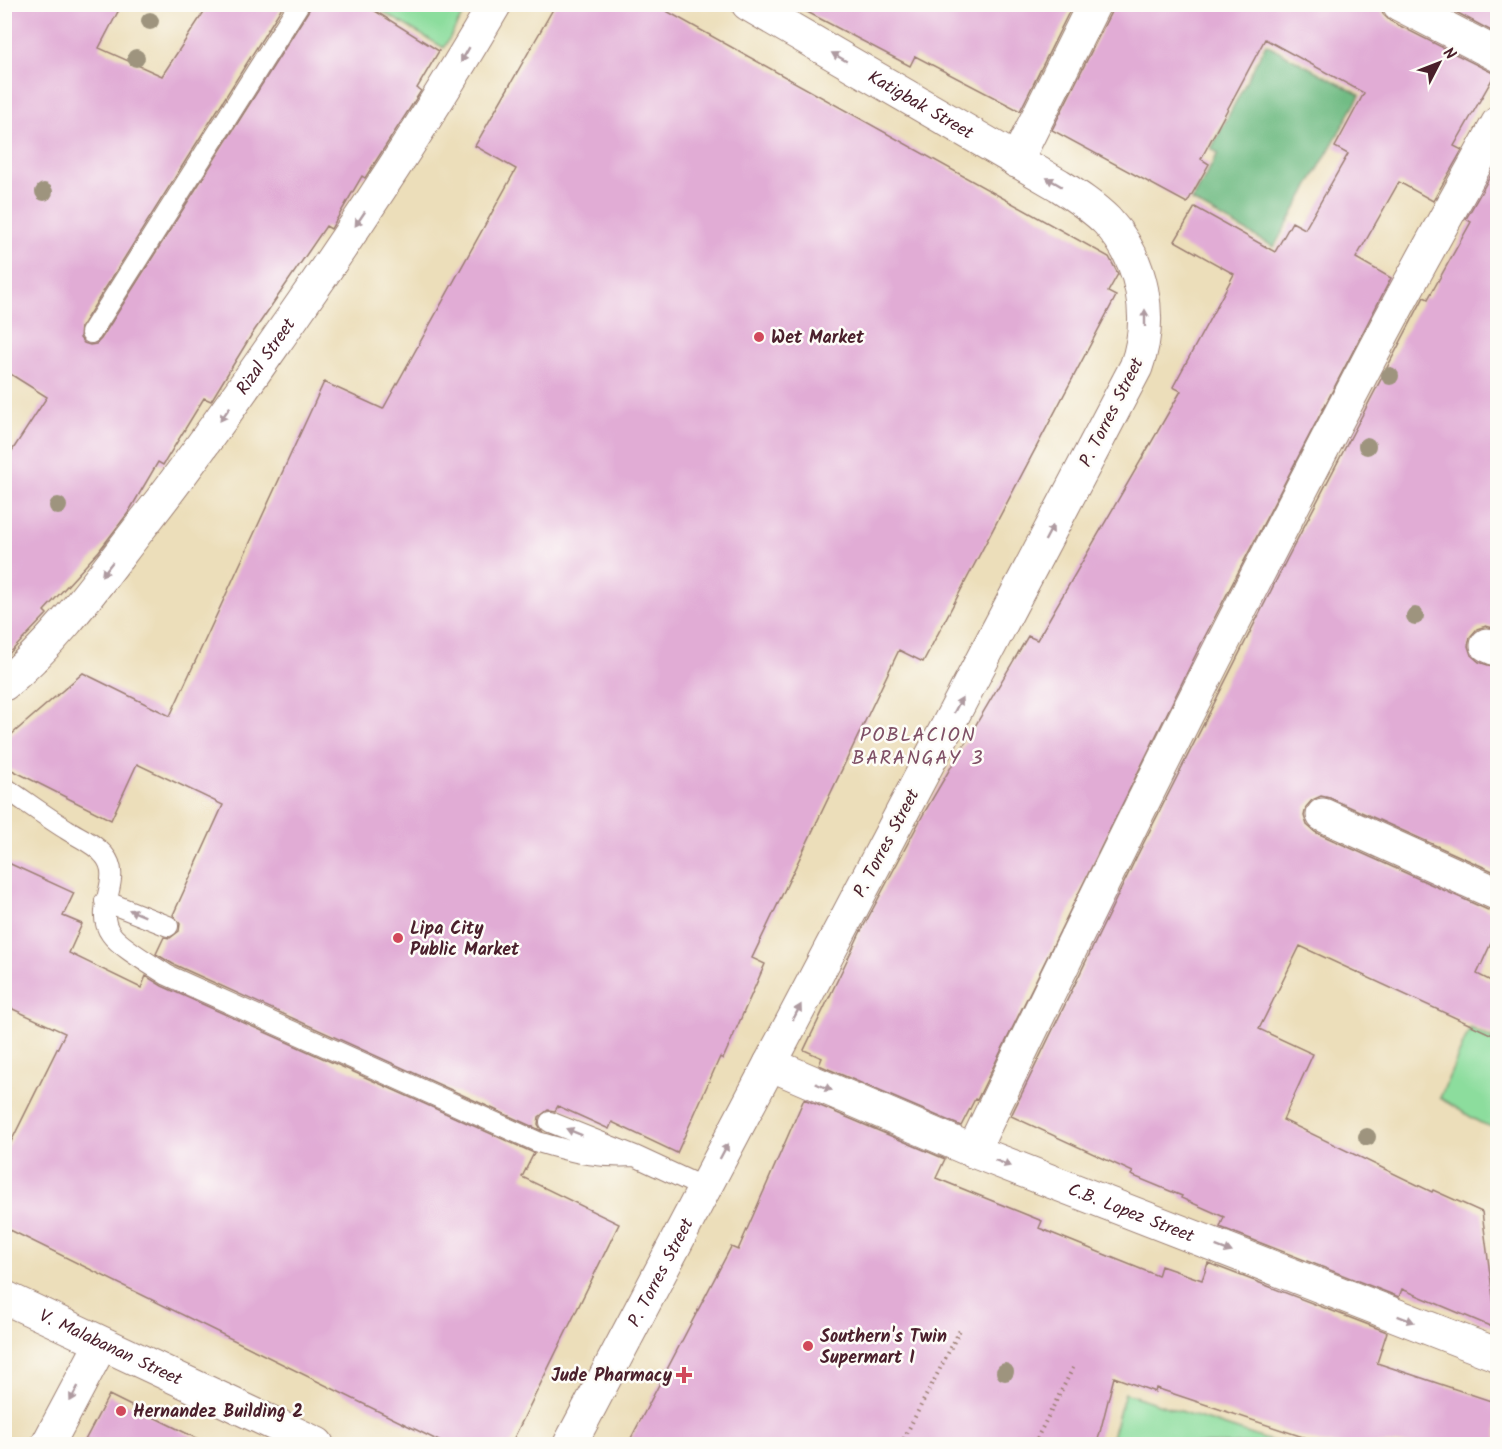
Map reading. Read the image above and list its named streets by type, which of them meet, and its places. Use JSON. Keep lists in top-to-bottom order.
{
  "streets": {
    "street": [
      "Katigbak Street",
      "Rizal Street",
      "P. Torres Street",
      "C.B. Lopez Street",
      "V. Malabanan Street"
    ]
  },
  "crossings": [
    ["Katigbak Street", "P. Torres Street"],
    ["P. Torres Street", "C.B. Lopez Street"]
  ],
  "one_way": ["Katigbak Street", "Rizal Street", "C.B. Lopez Street"],
  "districts": ["POBLACION BARANGAY 3"],
  "places": {
    "other": [
      "Wet Market",
      "Lipa City Public Market",
      "Southern's Twin Supermart I",
      "Hernandez Building 2"
    ],
    "health": ["Jude Pharmacy"]
  },
  "north": "top right"
}
